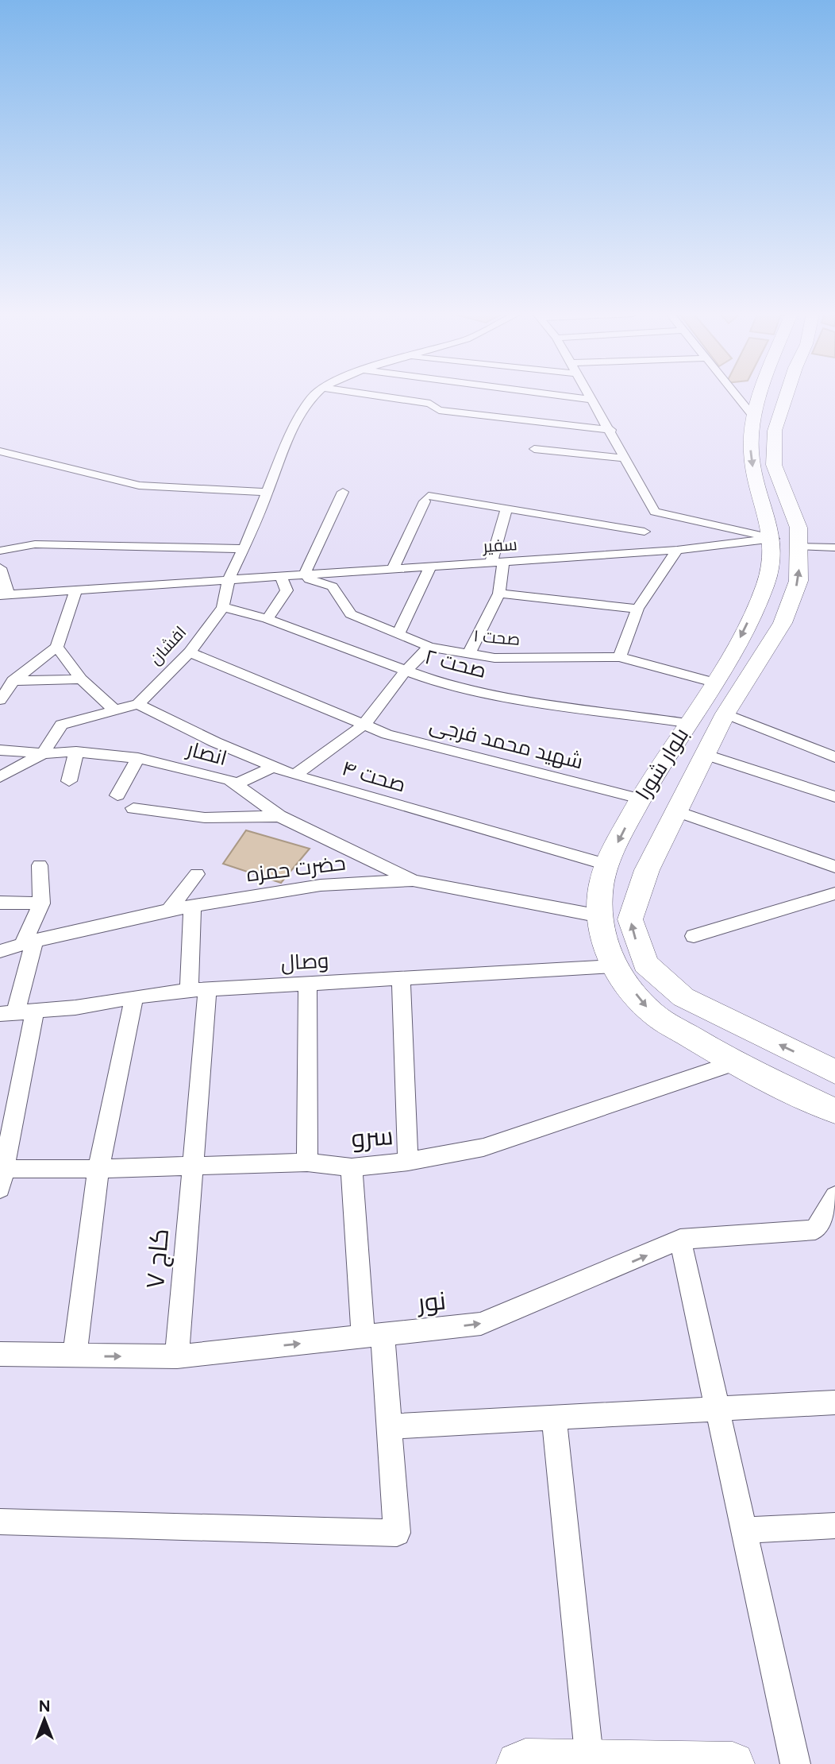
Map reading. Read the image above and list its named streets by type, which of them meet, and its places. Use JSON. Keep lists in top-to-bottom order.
{
  "streets": {
    "main road": ["بلوار شورا"],
    "street": [
      "سفیر",
      "صحت ۱",
      "افشان",
      "صحت ۲",
      "شهید محمد فرجی",
      "انصار",
      "صحت ۴",
      "حضرت حمزه",
      "وصال",
      "سرو",
      "کاج ۷",
      "نور"
    ]
  },
  "crossings": [
    ["سفیر", "صحت ۱"],
    ["سفیر", "افشان"],
    ["سفیر", "بلوار شورا"],
    ["صحت ۱", "بلوار شورا"],
    ["افشان", "صحت ۲"],
    ["افشان", "شهید محمد فرجی"],
    ["افشان", "صحت ۴"],
    ["صحت ۲", "بلوار شورا"],
    ["شهید محمد فرجی", "بلوار شورا"],
    ["انصار", "حضرت حمزه"],
    ["بلوار شورا", "صحت ۴"],
    ["بلوار شورا", "حضرت حمزه"],
    ["بلوار شورا", "وصال"],
    ["بلوار شورا", "سرو"],
    ["حضرت حمزه", "کاج ۷"],
    ["وصال", "کاج ۷"],
    ["سرو", "کاج ۷"],
    ["کاج ۷", "نور"]
  ],
  "north": "top"
}
